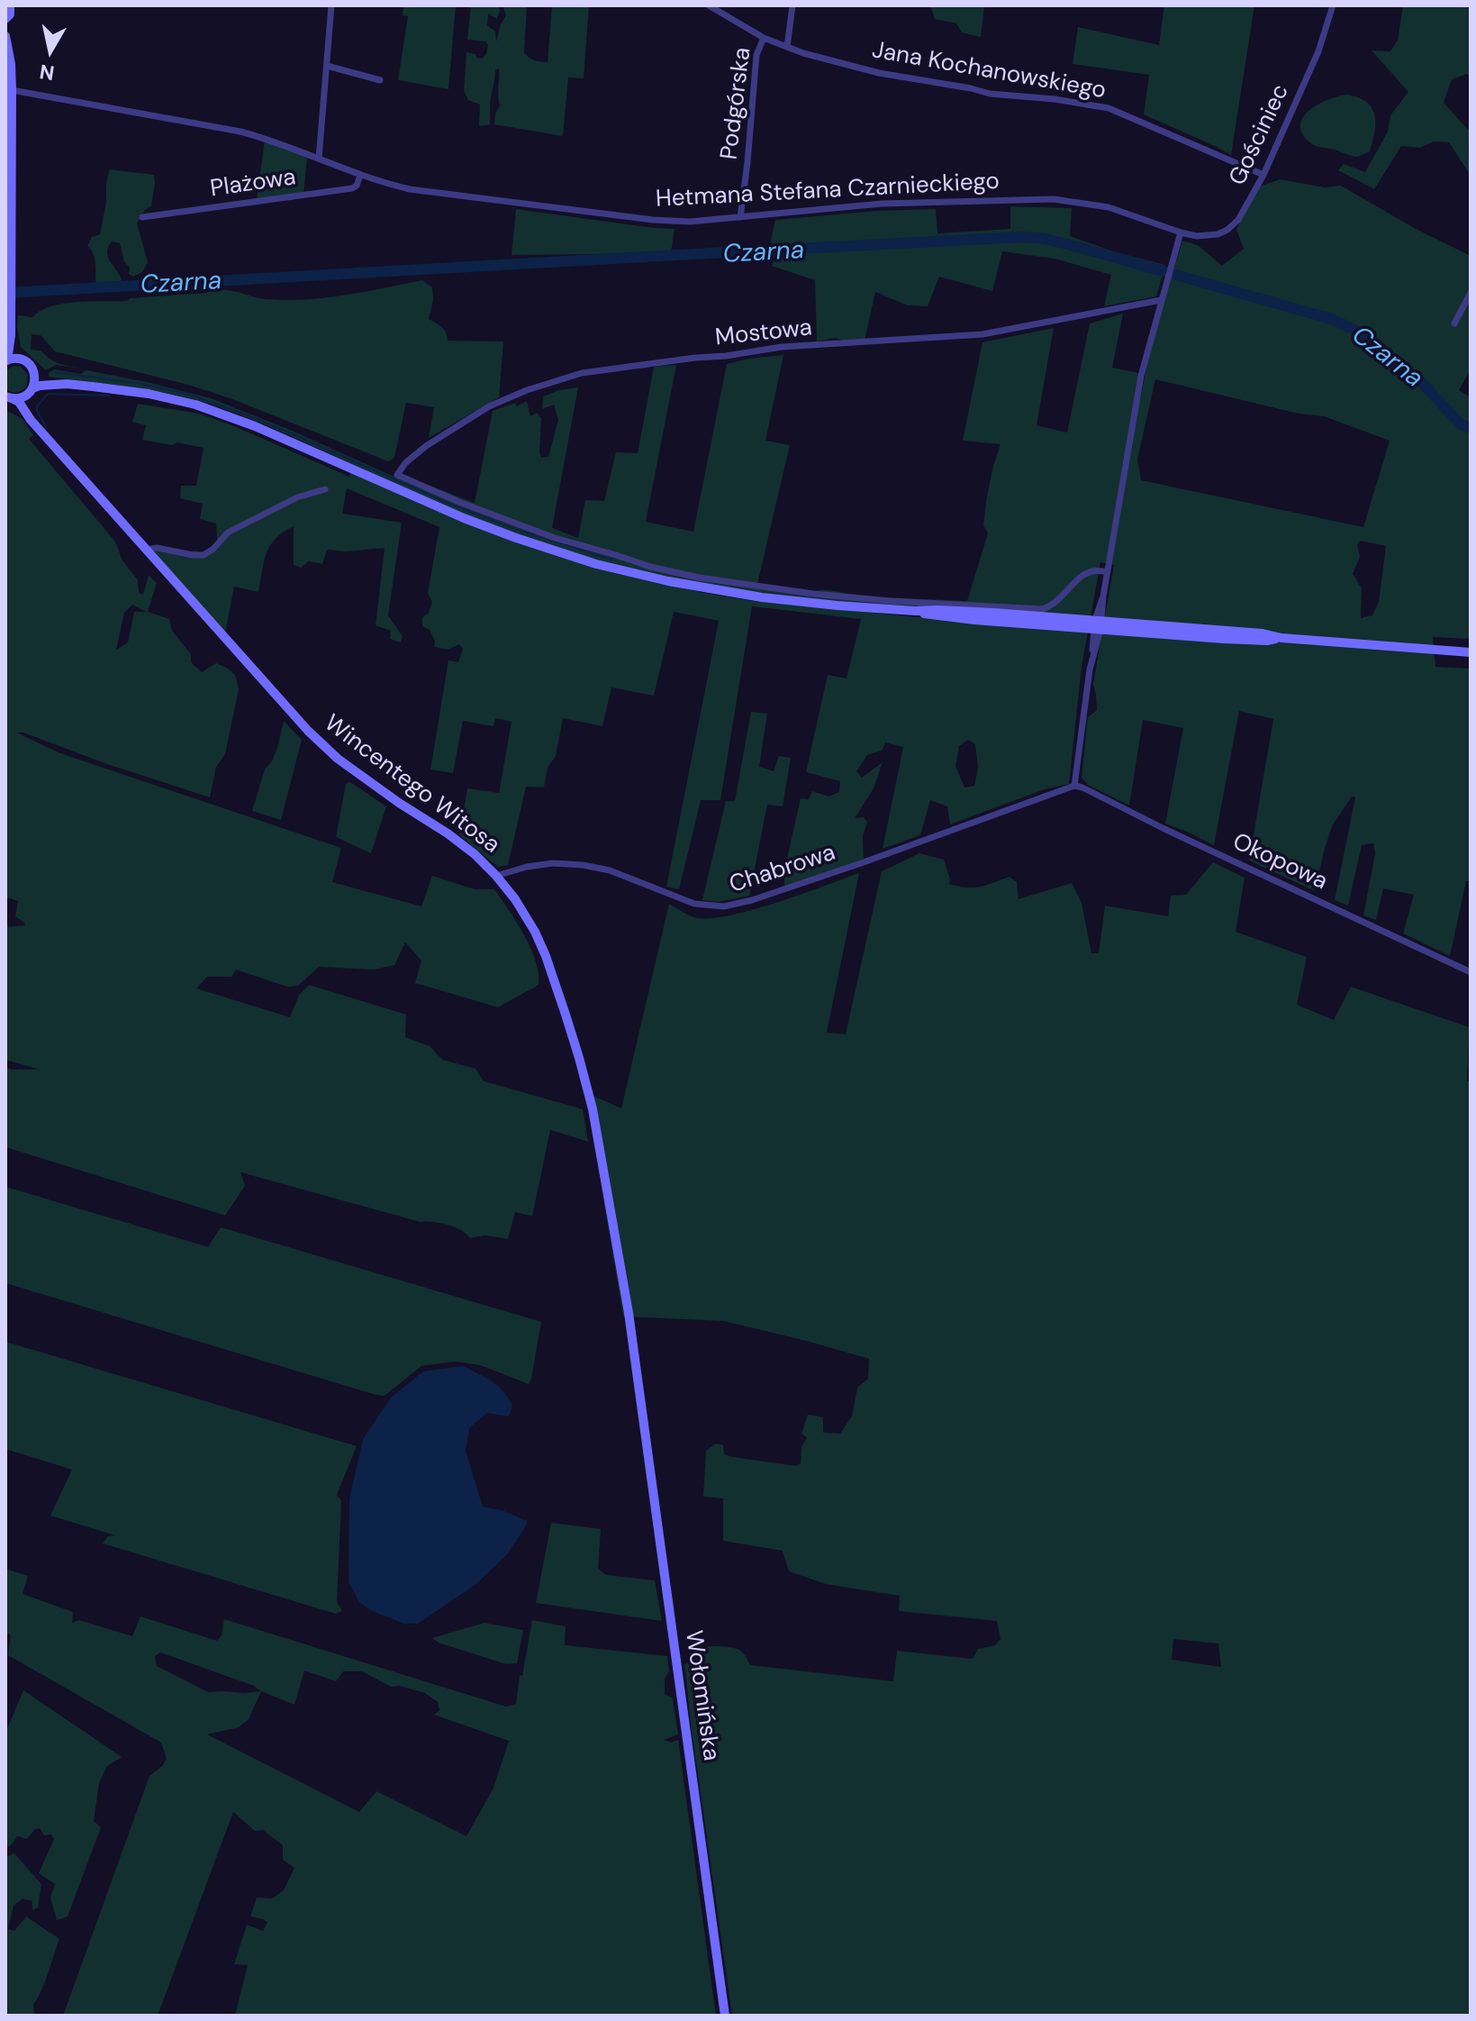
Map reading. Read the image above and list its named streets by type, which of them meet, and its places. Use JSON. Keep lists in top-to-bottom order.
{
  "streets": {
    "main road": ["Wincentego Witosa", "Wołomińska"],
    "street": [
      "Jana Kochanowskiego",
      "Podgórska",
      "Gościniec",
      "Plażowa",
      "Hetmana Stefana Czarnieckiego",
      "Mostowa",
      "Okopowa",
      "Chabrowa"
    ]
  },
  "crossings": [
    ["Jana Kochanowskiego", "Podgórska"],
    ["Jana Kochanowskiego", "Gościniec"],
    ["Podgórska", "Hetmana Stefana Czarnieckiego"],
    ["Gościniec", "Hetmana Stefana Czarnieckiego"],
    ["Plażowa", "Hetmana Stefana Czarnieckiego"],
    ["Wincentego Witosa", "Chabrowa"],
    ["Wincentego Witosa", "Wołomińska"],
    ["Okopowa", "Chabrowa"]
  ],
  "water": ["Czarna"],
  "north": "bottom"
}
